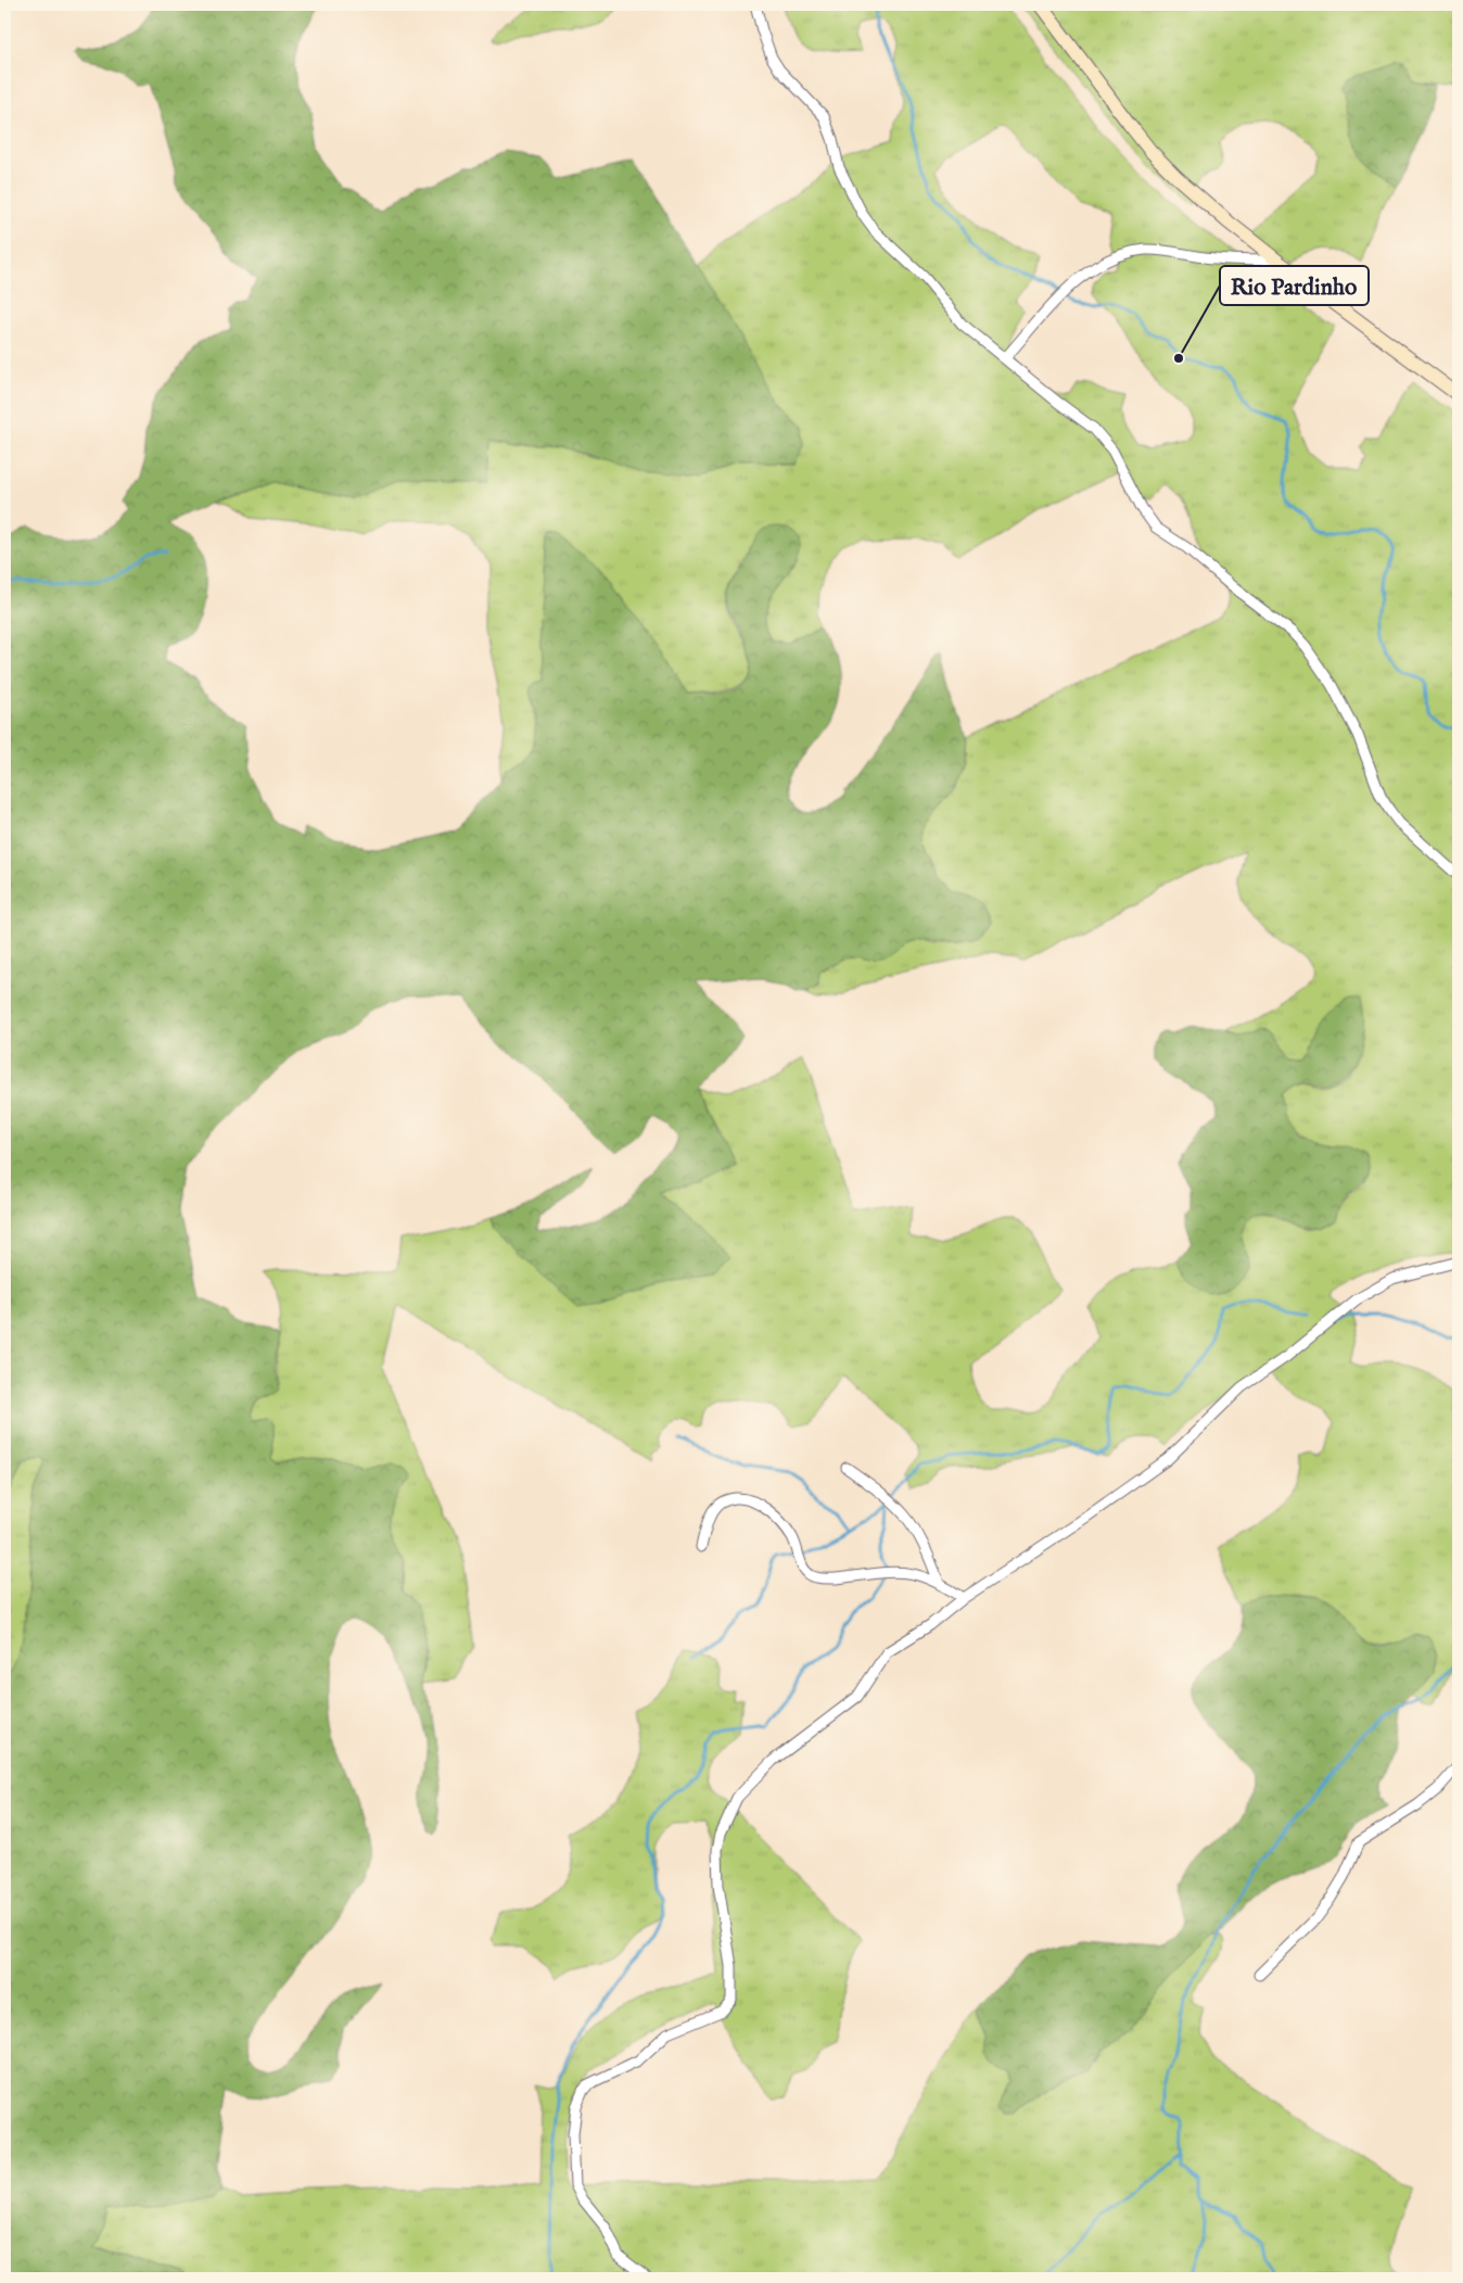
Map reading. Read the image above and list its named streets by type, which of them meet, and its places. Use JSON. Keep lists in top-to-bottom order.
{
  "places": ["Rio Pardinho"]
}
